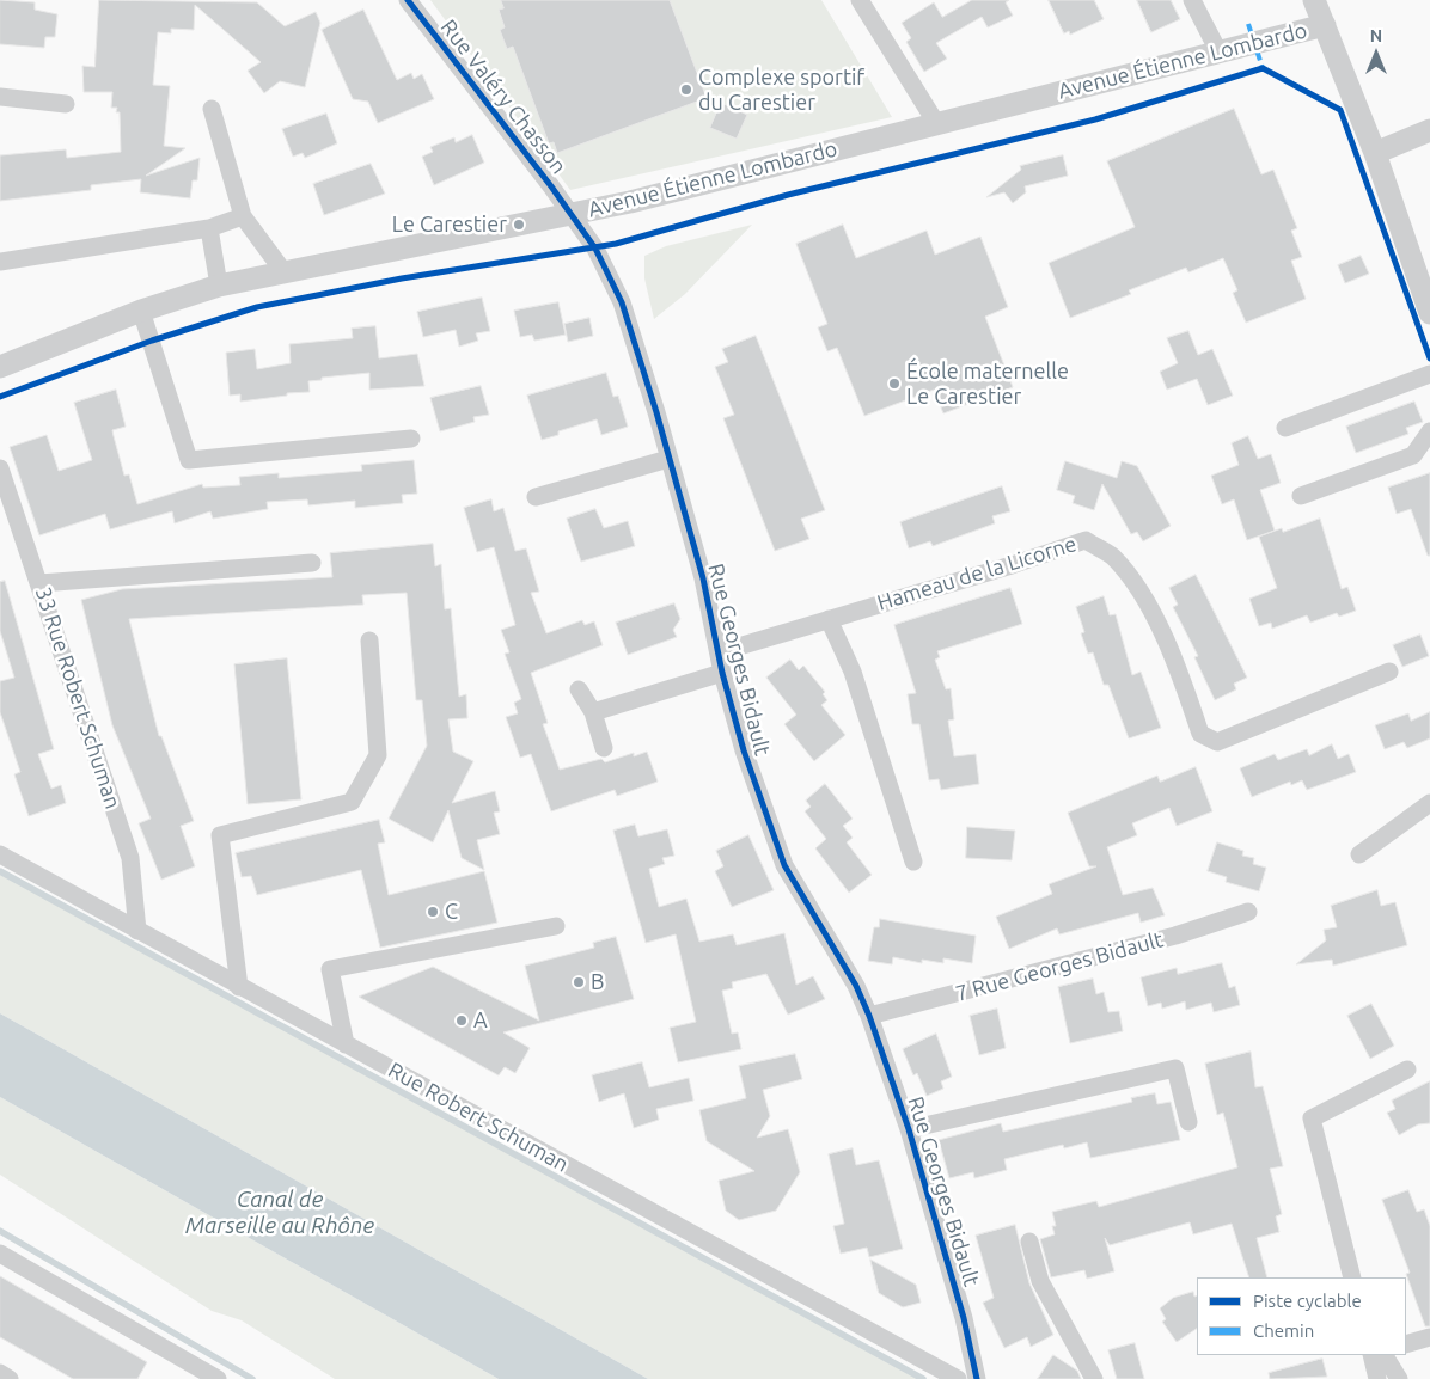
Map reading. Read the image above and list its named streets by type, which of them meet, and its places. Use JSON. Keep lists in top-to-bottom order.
{
  "streets": {
    "street": [
      "Avenue Étienne Lombardo",
      "Rue Valéry Chasson",
      "Hameau de la Licorne",
      "Rue Georges Bidault",
      "33 Rue Robert Schuman",
      "7 Rue Georges Bidault",
      "Rue Robert Schuman"
    ]
  },
  "crossings": [
    ["Avenue Étienne Lombardo", "Rue Valéry Chasson"],
    ["Avenue Étienne Lombardo", "Rue Georges Bidault"],
    ["Rue Valéry Chasson", "Rue Georges Bidault"],
    ["Hameau de la Licorne", "Rue Georges Bidault"],
    ["Rue Georges Bidault", "7 Rue Georges Bidault"],
    ["33 Rue Robert Schuman", "Rue Robert Schuman"]
  ],
  "water": ["Canal de Marseille au Rhône"],
  "places": [
    "Complexe sportif du Carestier",
    "Le Carestier",
    "École maternelle Le Carestier",
    "C",
    "B",
    "A"
  ],
  "legend": ["Piste cyclable", "Chemin"],
  "north": "top"
}
